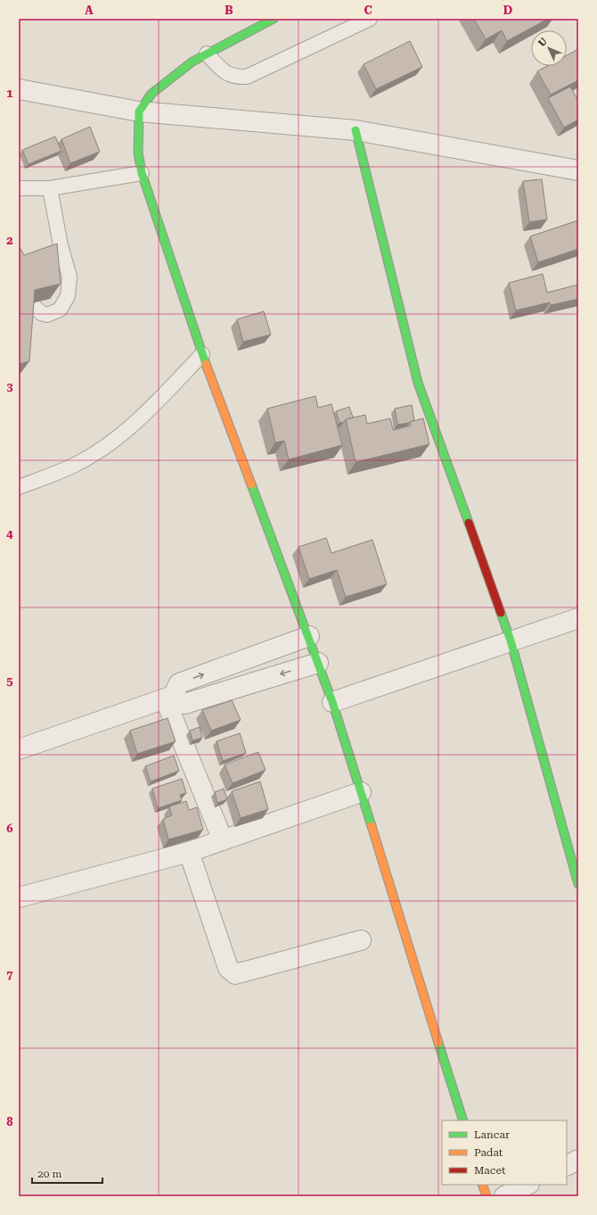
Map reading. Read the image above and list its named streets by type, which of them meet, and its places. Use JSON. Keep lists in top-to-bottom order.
{
  "legend": ["Lancar", "Padat", "Macet"],
  "scale_bar": "20 m",
  "north": "top left",
  "grid": {
    "columns": [
      "A",
      "B",
      "C",
      "D"
    ],
    "rows": [
      "1",
      "2",
      "3",
      "4",
      "5",
      "6",
      "7",
      "8"
    ]
  }
}
